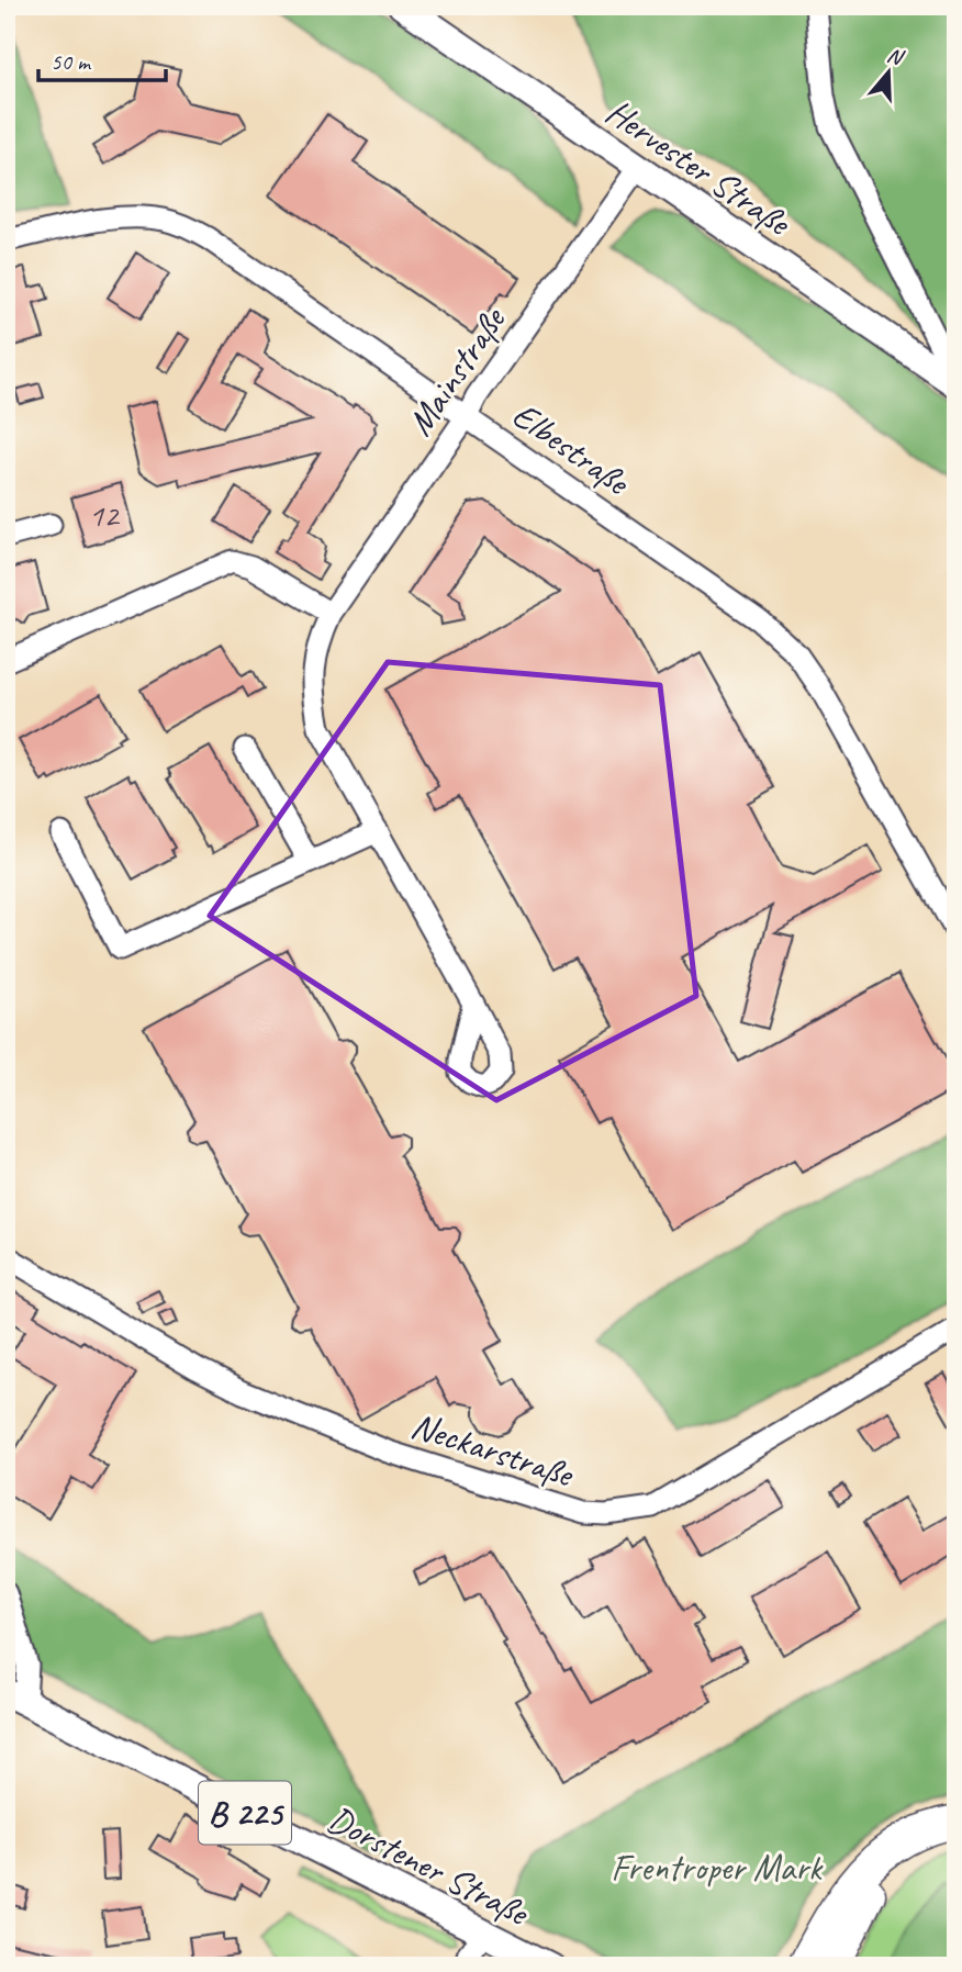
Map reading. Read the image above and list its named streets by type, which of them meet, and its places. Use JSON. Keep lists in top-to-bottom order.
{
  "streets": {
    "main road": ["Hervester Straße", "B 225", "Dorstener Straße"],
    "street": ["Mainstraße", "Elbestraße", "Neckarstraße"]
  },
  "crossings": [
    ["Hervester Straße", "Mainstraße"],
    ["Mainstraße", "Elbestraße"]
  ],
  "parks": ["Frentroper Mark"],
  "house_numbers": ["12"],
  "scale_bar": "50 m",
  "north": "top"
}
